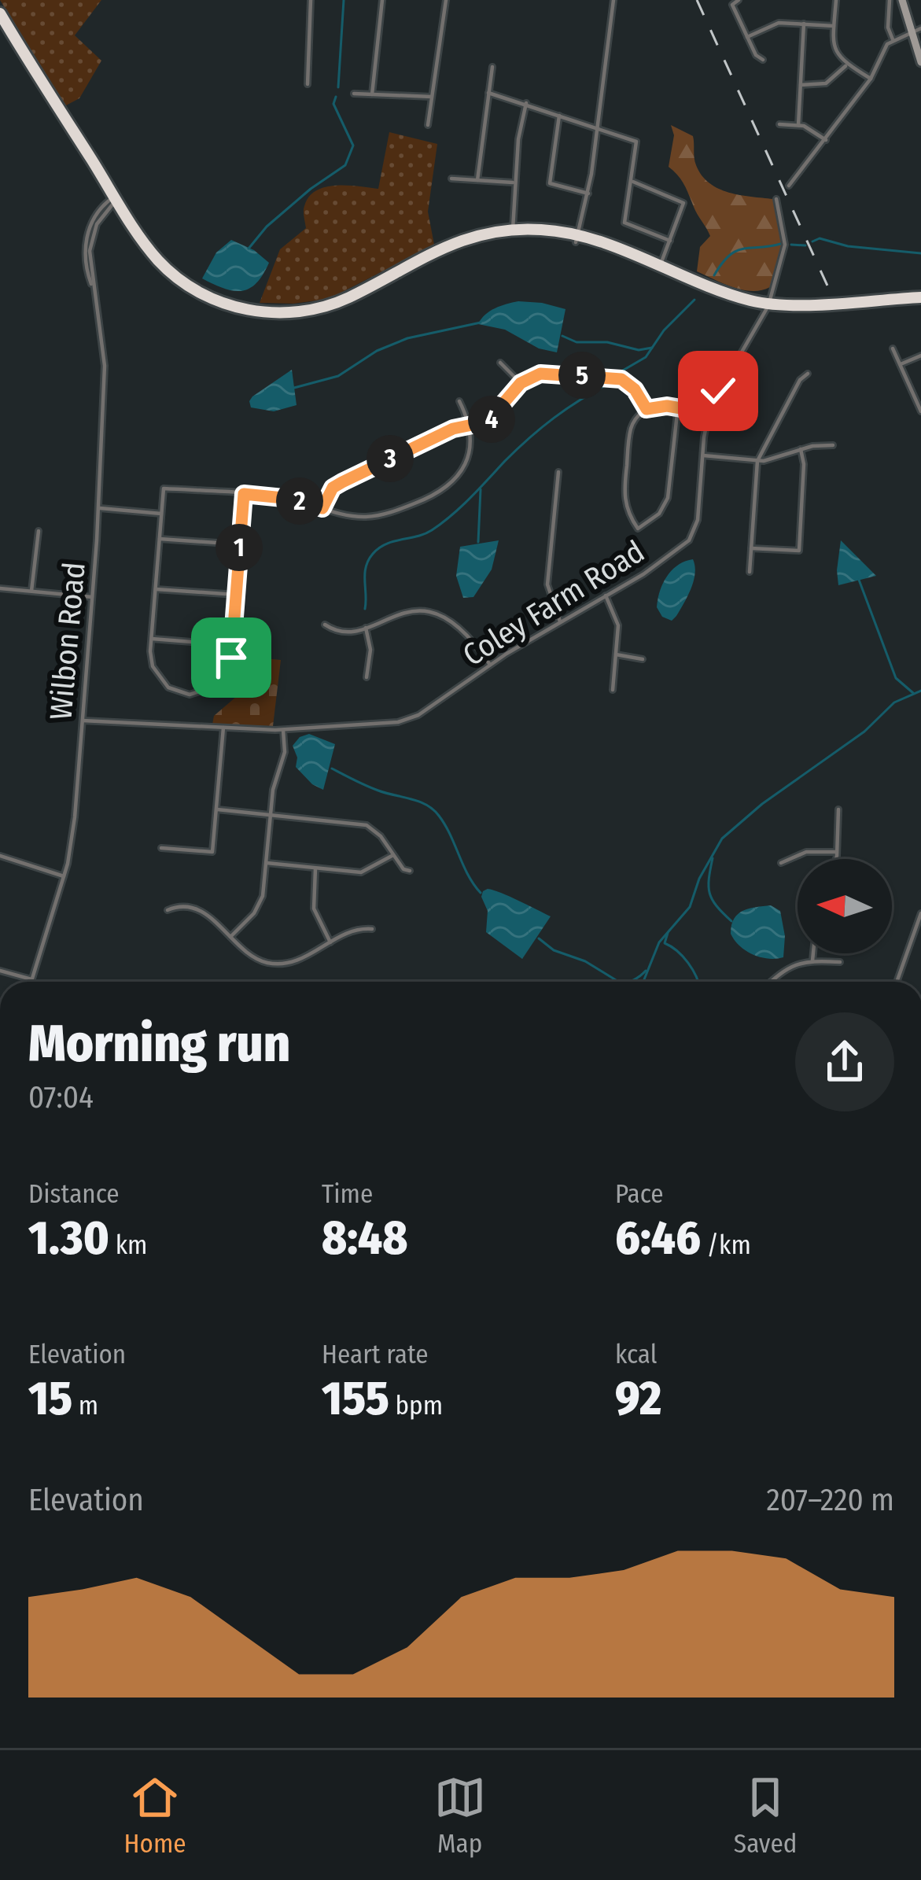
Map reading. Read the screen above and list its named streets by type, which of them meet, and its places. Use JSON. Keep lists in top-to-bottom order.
{
  "streets": {
    "street": ["Coley Farm Road", "Wilbon Road"]
  },
  "crossings": [
    ["Coley Farm Road", "Wilbon Road"]
  ],
  "north": "left",
  "page": {
    "pins": [
      "5",
      "4",
      "3",
      "2",
      "1"
    ],
    "heading": ["Morning run", "07:04"],
    "stats": [
      ["Distance", "1.30 km"],
      ["Time", "8:48"],
      ["Pace", "6:46 /km"],
      ["Elevation", "15 m"],
      ["Heart rate", "155 bpm"],
      ["kcal", "92"]
    ],
    "chart": ["Elevation", "207–220 m"],
    "tabs": ["Home", "Map", "Saved"]
  }
}
